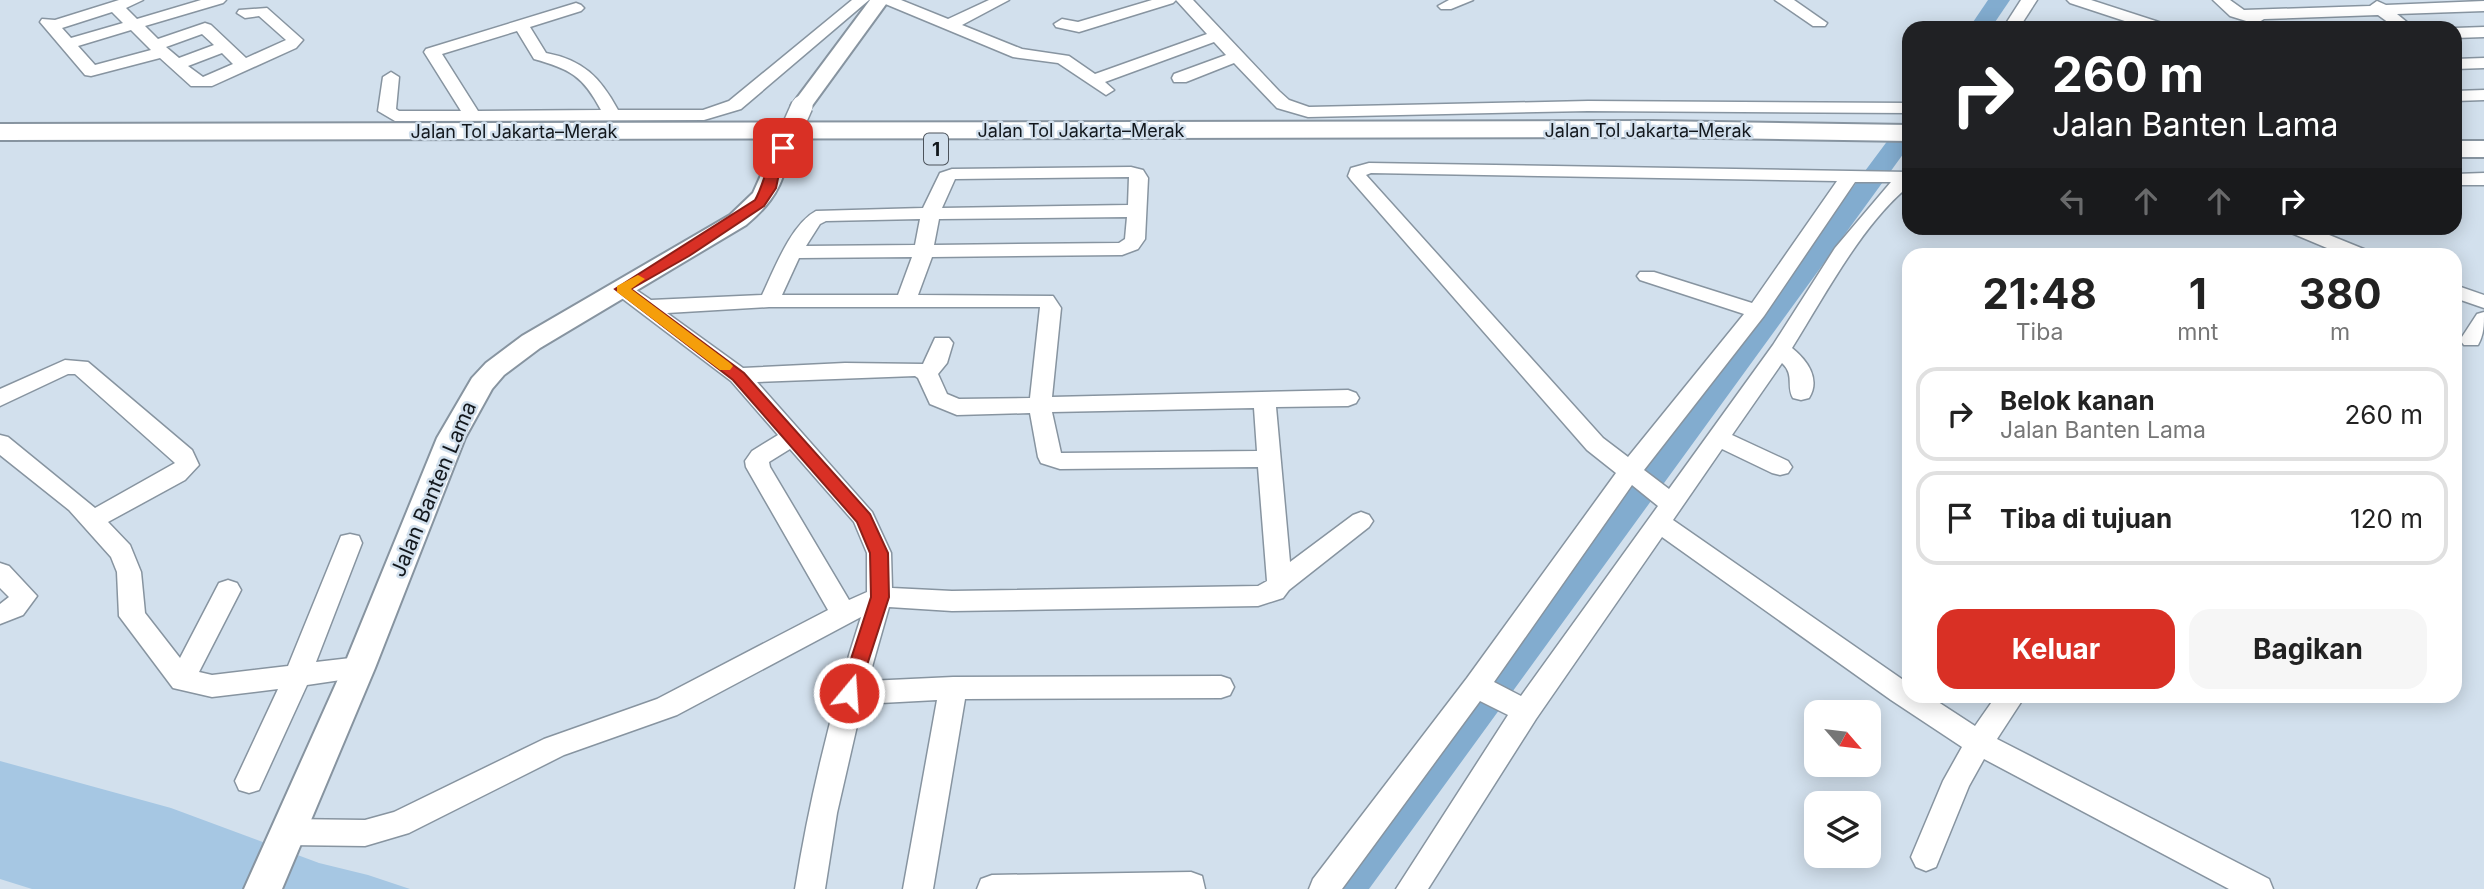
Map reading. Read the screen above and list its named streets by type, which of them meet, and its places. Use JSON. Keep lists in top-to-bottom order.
{
  "streets": {
    "highway": ["Jalan Tol Jakarta–Merak", "1"],
    "main road": ["Jalan Banten Lama"]
  },
  "north": "bottom right",
  "page": {
    "turn": ["260 m", "Jalan Banten Lama"],
    "eta": [
      "21:48",
      "Tiba",
      "1",
      "mnt",
      "380",
      "m"
    ],
    "list": [
      {
        "name": "Belok kanan",
        "note": "Jalan Banten Lama",
        "value": "260 m"
      },
      {
        "name": "Tiba di tujuan",
        "value": "120 m"
      }
    ],
    "buttons": ["Keluar", "Bagikan"]
  }
}
